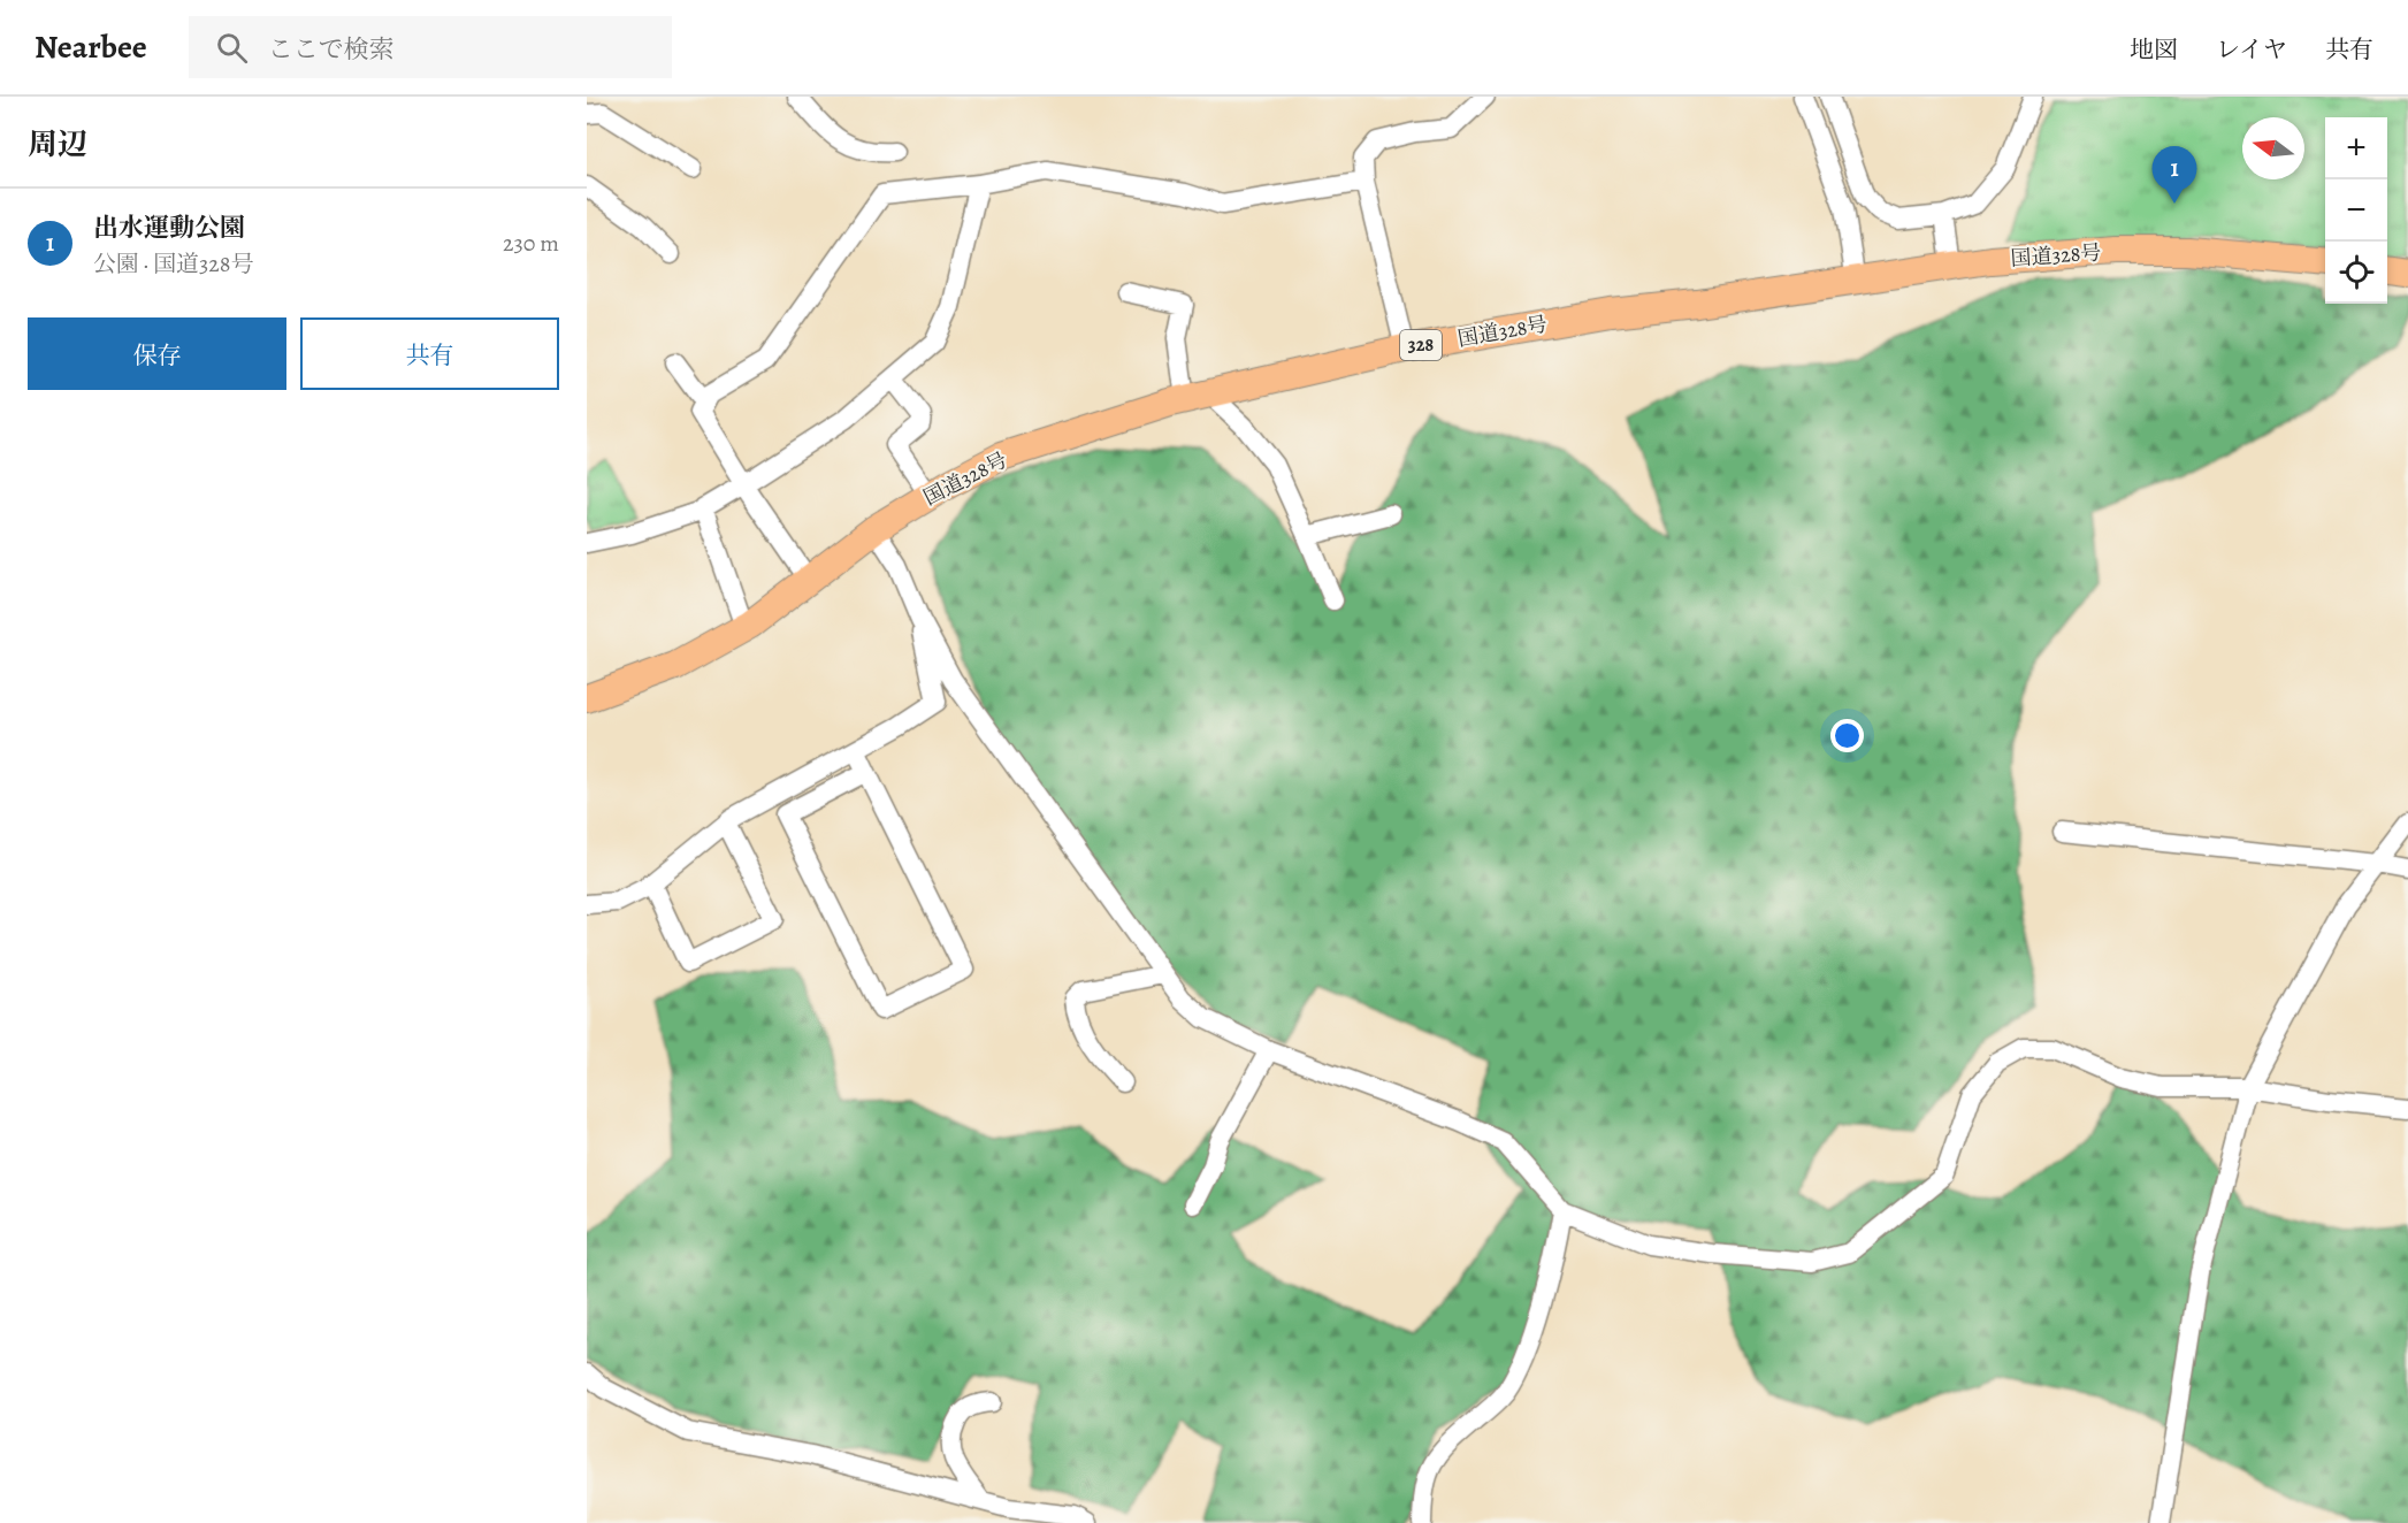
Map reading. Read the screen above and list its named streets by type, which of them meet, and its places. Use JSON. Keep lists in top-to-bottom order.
{
  "streets": {
    "highway": ["国道328号", "328"]
  },
  "north": "left",
  "page": {
    "header": "Nearbee",
    "search": "ここで検索",
    "nav": ["地図", "レイヤ", "共有"],
    "heading": "周辺",
    "map_buttons": ["+", "−"],
    "pins": "1",
    "list": [
      {
        "mark": "1",
        "name": "出水運動公園",
        "note": "公園 · 国道328号",
        "value": "230 m"
      }
    ],
    "buttons": ["保存", "共有"]
  }
}
